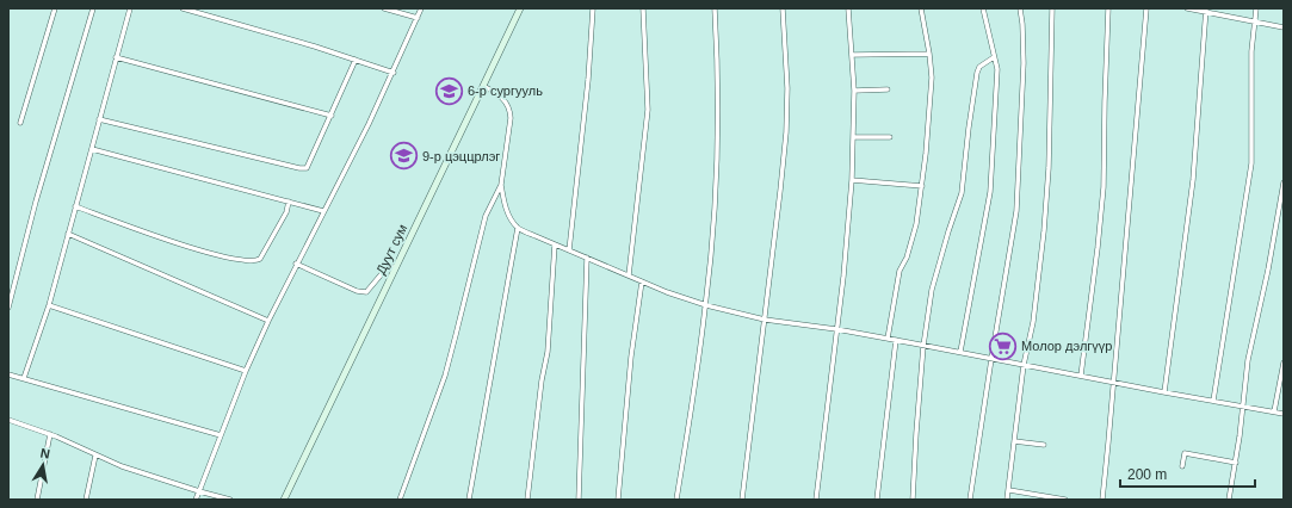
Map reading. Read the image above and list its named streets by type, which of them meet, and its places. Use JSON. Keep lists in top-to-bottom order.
{
  "streets": {
    "main road": ["Дуут сум"]
  },
  "places": {
    "school or university": ["6-р сургууль", "9-р цэццрлэг"],
    "supermarket": ["Молор дэлгүүр"]
  },
  "scale_bar": "200 m",
  "north": "top"
}
